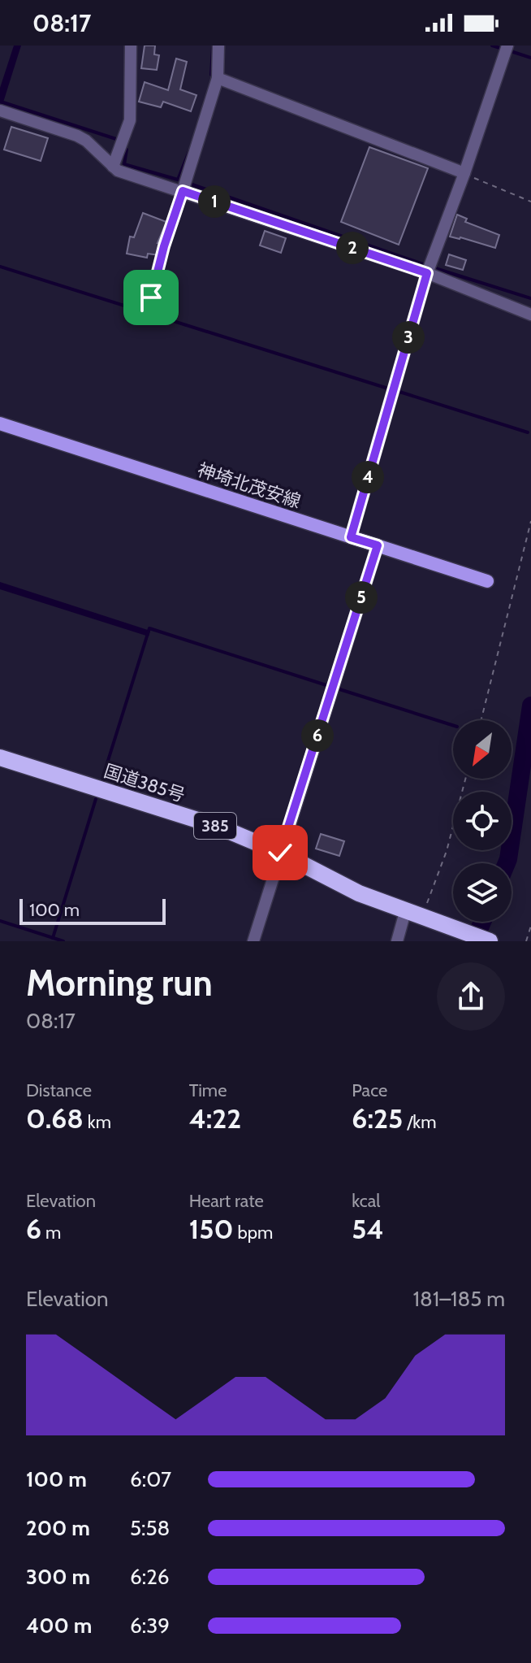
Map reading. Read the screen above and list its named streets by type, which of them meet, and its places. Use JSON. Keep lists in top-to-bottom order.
{
  "streets": {
    "highway": ["国道385号", "385"],
    "main road": ["神埼北茂安線"]
  },
  "scale_bar": "100 m",
  "north": "bottom left",
  "page": {
    "status": "08:17",
    "pins": [
      "1",
      "2",
      "3",
      "4",
      "5",
      "6"
    ],
    "scale": "100 m",
    "heading": ["Morning run", "08:17"],
    "stats": [
      ["Distance", "0.68 km"],
      ["Time", "4:22"],
      ["Pace", "6:25 /km"],
      ["Elevation", "6 m"],
      ["Heart rate", "150 bpm"],
      ["kcal", "54"]
    ],
    "chart": ["Elevation", "181–185 m"],
    "list": [
      {
        "name": "100 m",
        "note": "6:07"
      },
      {
        "name": "200 m",
        "note": "5:58"
      },
      {
        "name": "300 m",
        "note": "6:26"
      },
      {
        "name": "400 m",
        "note": "6:39"
      }
    ]
  }
}
